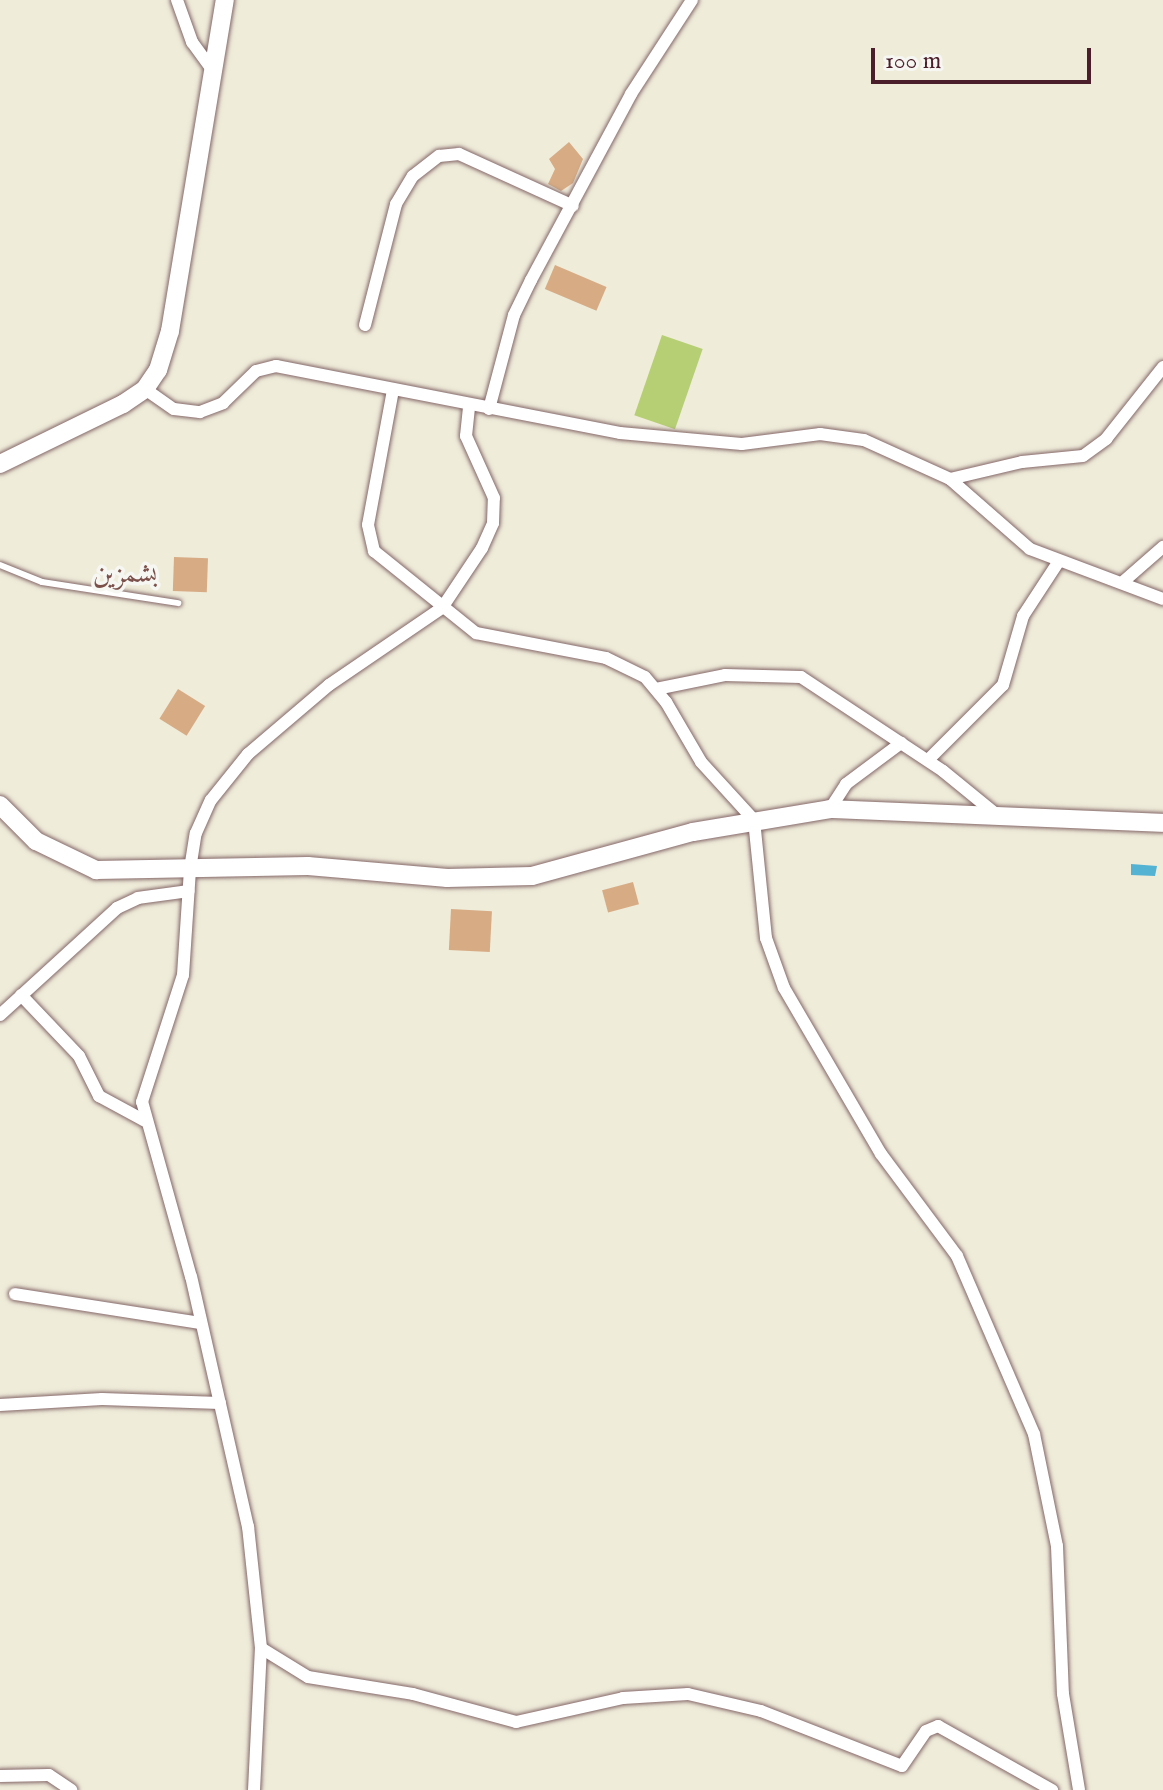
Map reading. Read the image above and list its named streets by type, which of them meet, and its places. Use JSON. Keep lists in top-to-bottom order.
{
  "districts": ["بشمزين"],
  "scale_bar": "100 m"
}
